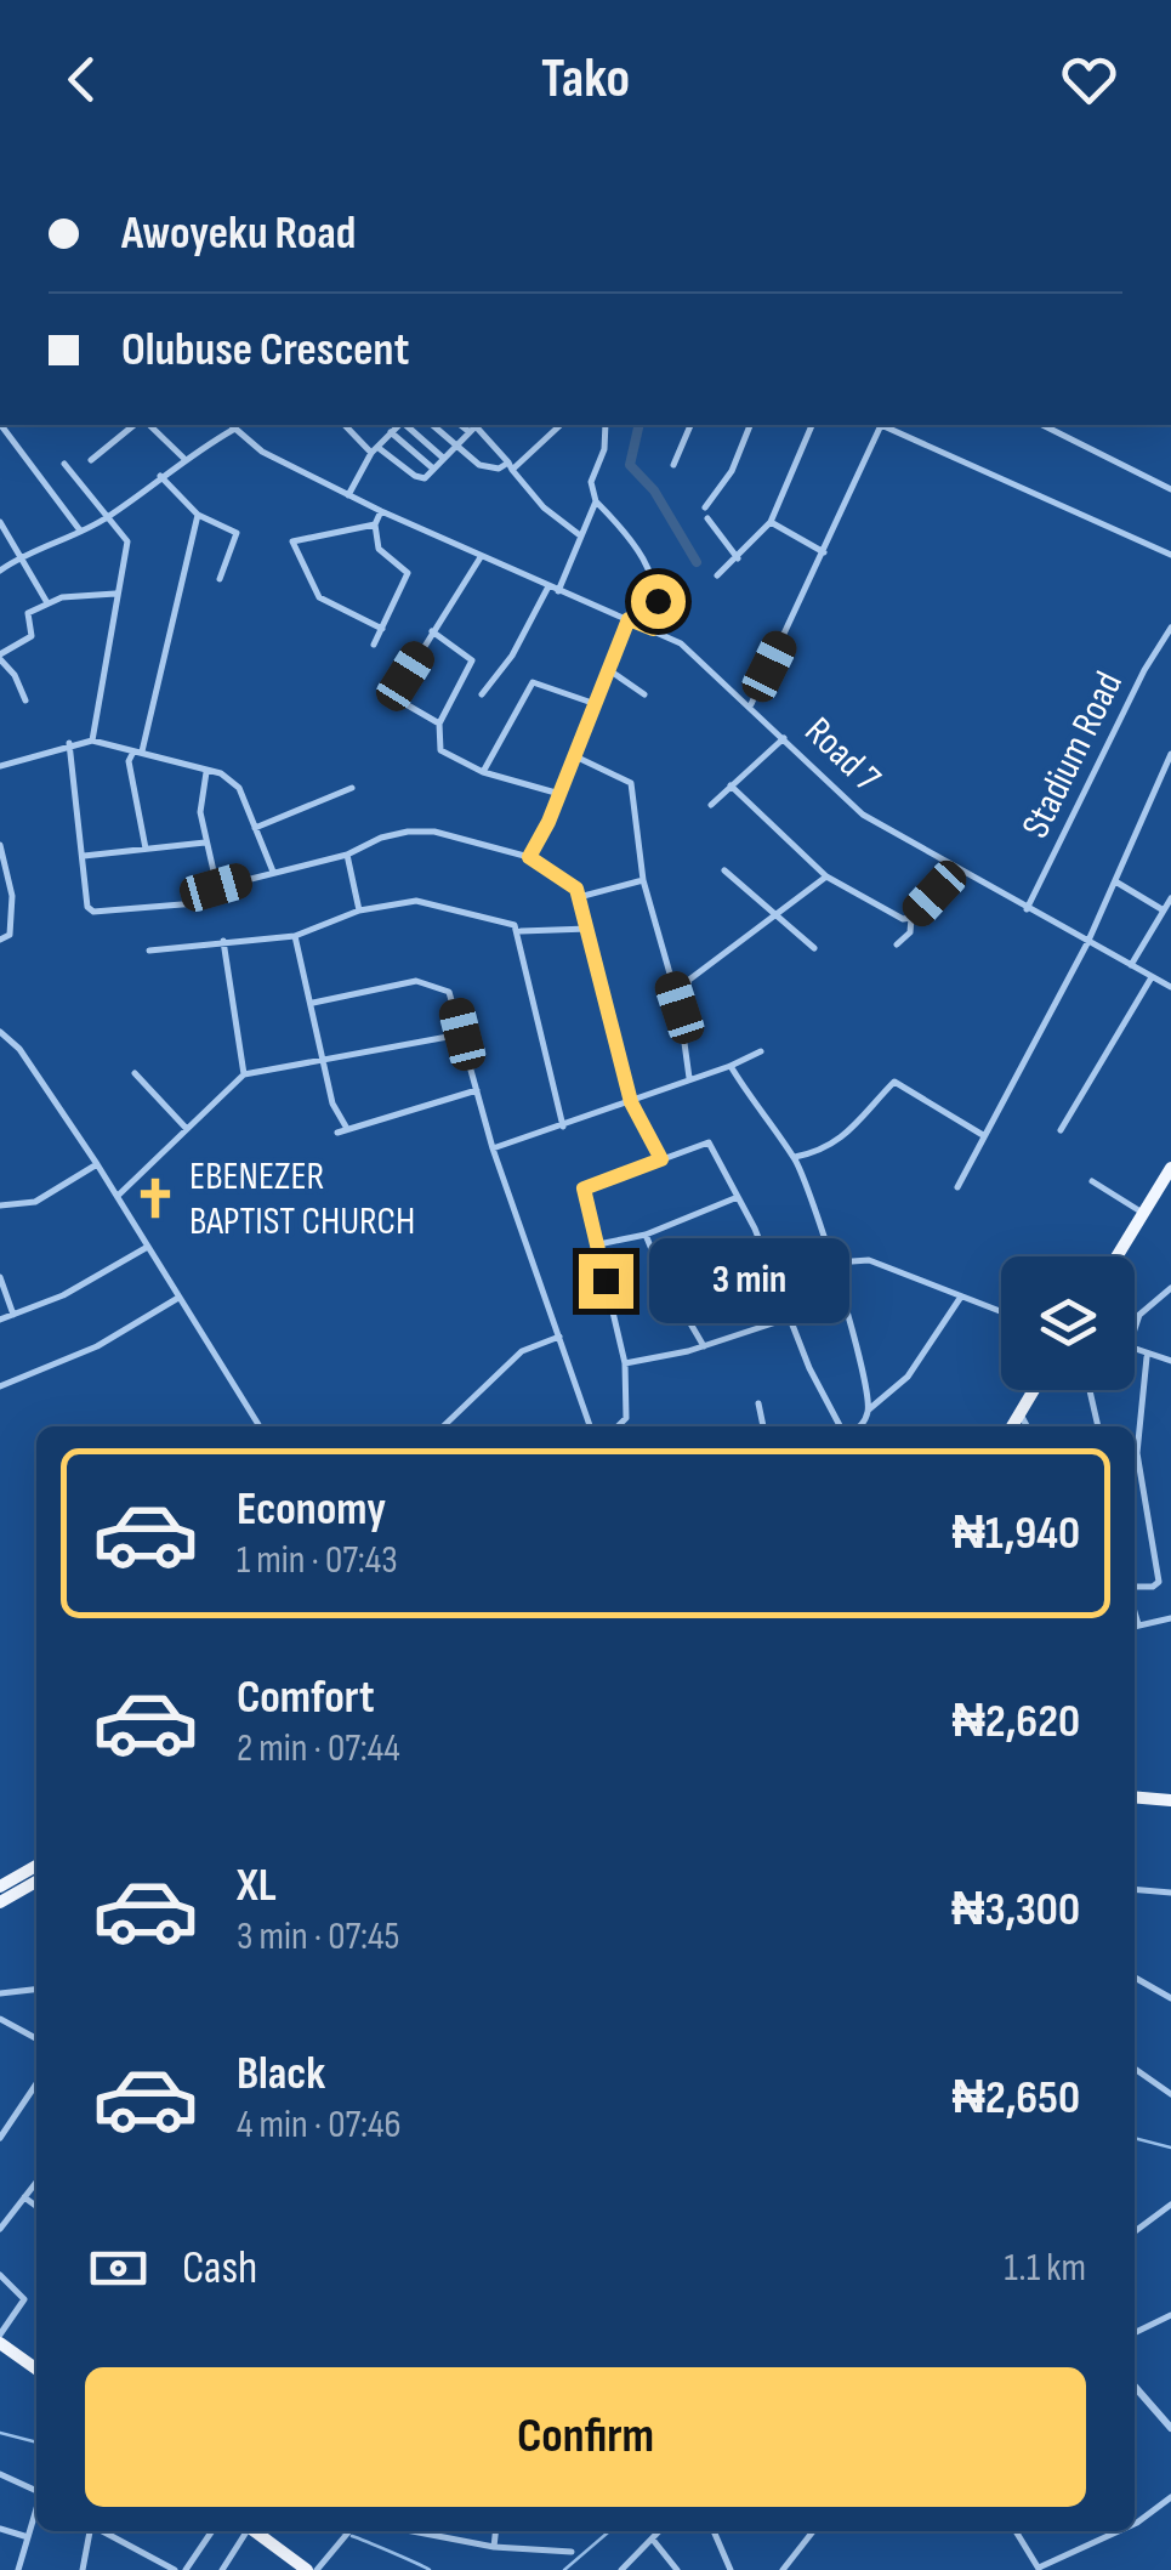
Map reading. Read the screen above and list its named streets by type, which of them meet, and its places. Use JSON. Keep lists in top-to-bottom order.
{
  "streets": {
    "street": ["Road 7", "Stadium Road"]
  },
  "crossings": [
    ["Road 7", "Stadium Road"]
  ],
  "places": {
    "church": ["EBENEZER BAPTIST CHURCH"]
  },
  "page": {
    "header": "Tako",
    "banner": ["Awoyeku Road", "Olubuse Crescent"],
    "bubble": "3 min",
    "list": [
      {
        "name": "Economy",
        "note": "1 min · 07:43",
        "value": "₦1,940"
      },
      {
        "name": "Comfort",
        "note": "2 min · 07:44",
        "value": "₦2,620"
      },
      {
        "name": "XL",
        "note": "3 min · 07:45",
        "value": "₦3,300"
      },
      {
        "name": "Black",
        "note": "4 min · 07:46",
        "value": "₦2,650"
      }
    ],
    "pay": ["Cash", "1.1 km"],
    "buttons": "Confirm"
  }
}
